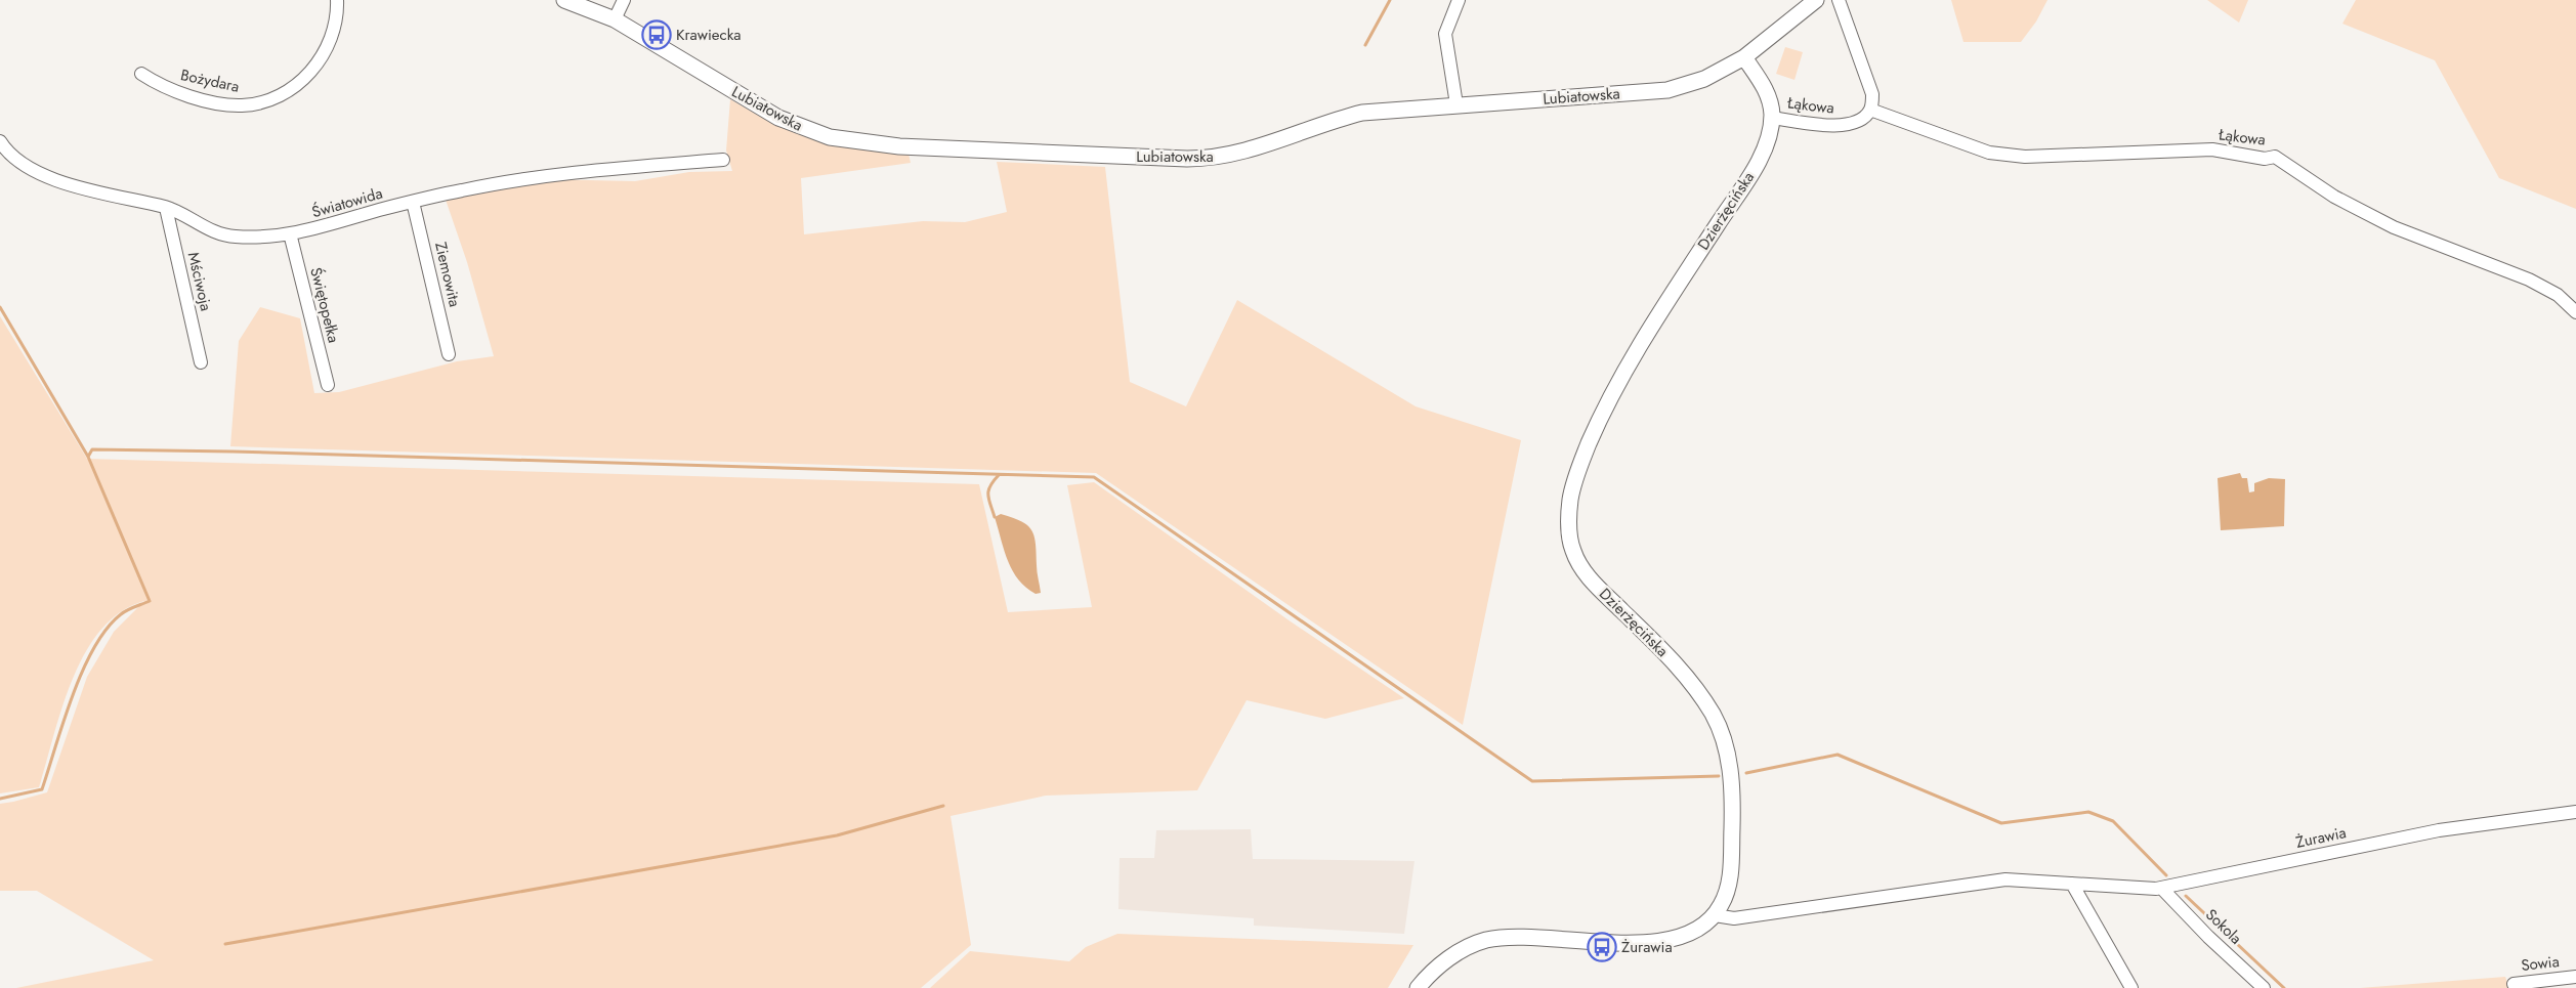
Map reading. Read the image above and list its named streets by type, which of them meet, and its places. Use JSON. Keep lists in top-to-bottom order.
{
  "streets": {
    "street": [
      "Bożydara",
      "Lubiatowska",
      "Łąkowa",
      "Światowida",
      "Dzierżęcińska",
      "Ziemowita",
      "Mściwoja",
      "Świętopełka",
      "Żurawia",
      "Sokola",
      "Sowia"
    ]
  },
  "crossings": [
    ["Lubiatowska", "Dzierżęcińska"],
    ["Łąkowa", "Dzierżęcińska"],
    ["Światowida", "Ziemowita"],
    ["Światowida", "Mściwoja"],
    ["Światowida", "Świętopełka"],
    ["Dzierżęcińska", "Żurawia"],
    ["Żurawia", "Sokola"]
  ],
  "places": {
    "bus stop": ["Krawiecka", "Żurawia"]
  }
}
